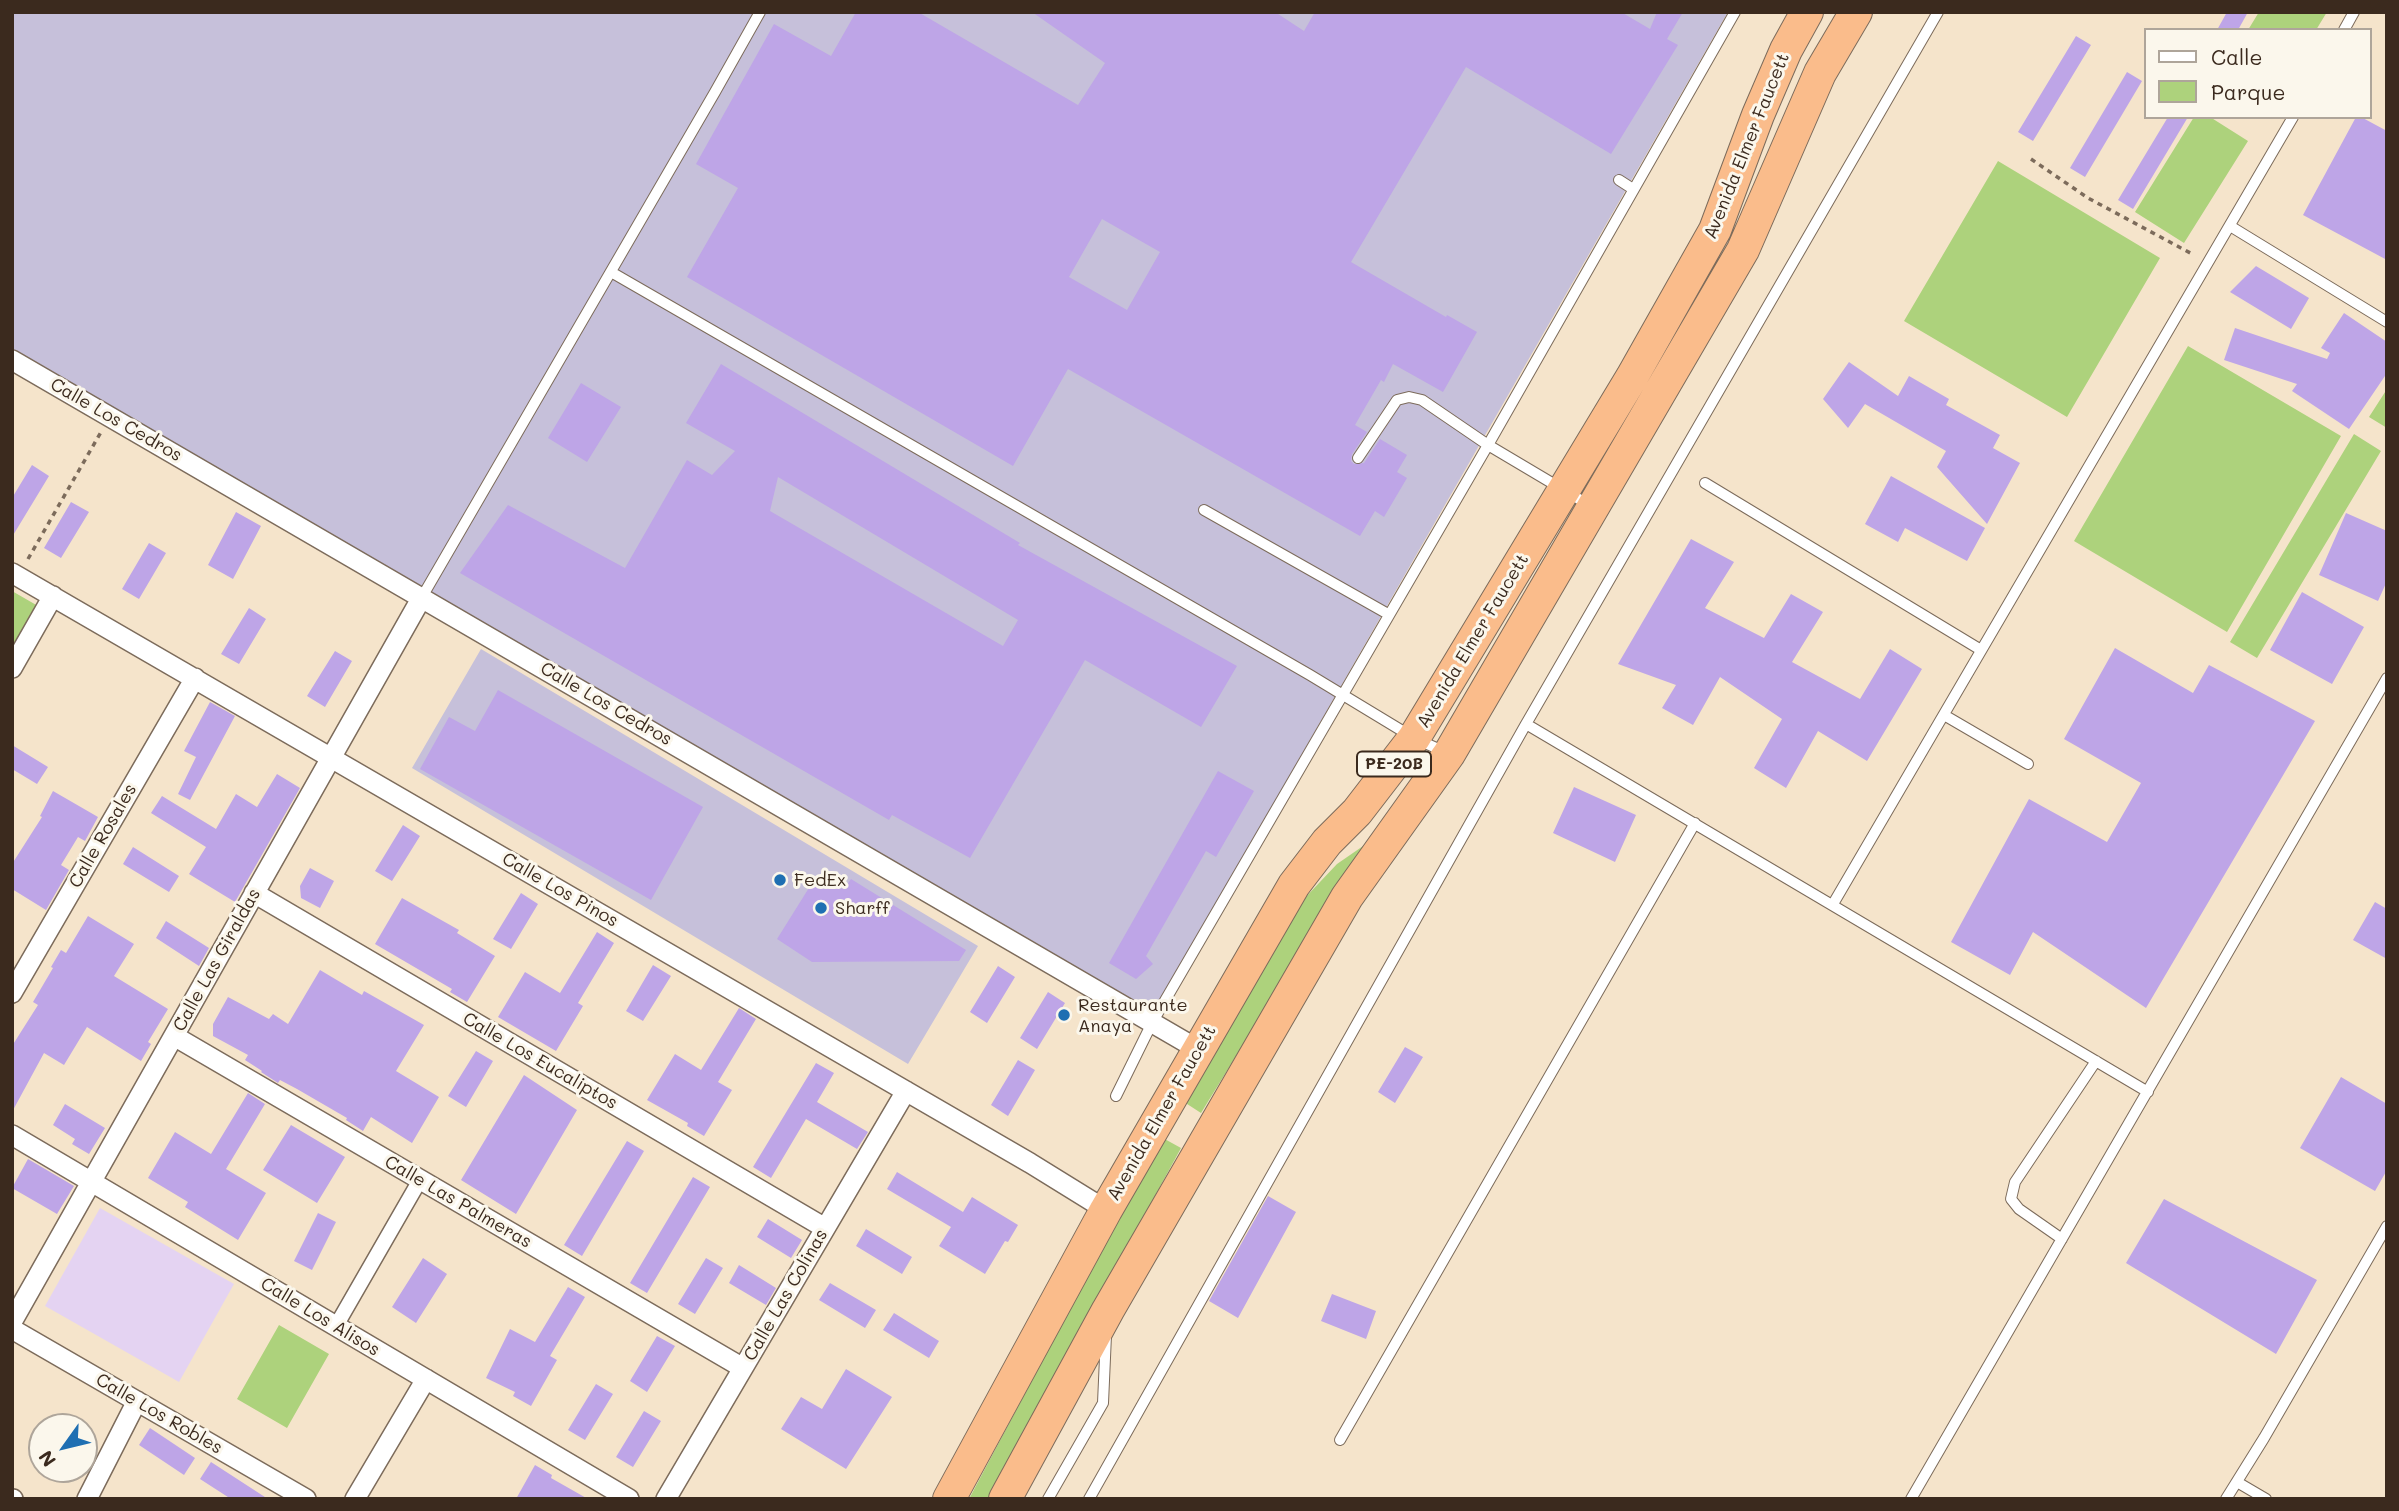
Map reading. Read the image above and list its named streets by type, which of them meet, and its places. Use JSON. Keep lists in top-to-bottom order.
{
  "streets": {
    "highway": ["Avenida Elmer Faucett", "PE-20B"],
    "street": [
      "Calle Los Cedros",
      "Calle Rosales",
      "Calle Los Pinos",
      "Calle Las Giraldas",
      "Calle Los Eucaliptos",
      "Calle Las Palmeras",
      "Calle Las Colinas",
      "Calle Los Alisos",
      "Calle Los Robles"
    ]
  },
  "crossings": [
    ["Avenida Elmer Faucett", "Calle Los Cedros"],
    ["Avenida Elmer Faucett", "Calle Los Pinos"],
    ["Calle Los Cedros", "Calle Las Giraldas"],
    ["Calle Rosales", "Calle Los Pinos"],
    ["Calle Los Pinos", "Calle Las Giraldas"],
    ["Calle Los Pinos", "Calle Las Colinas"],
    ["Calle Las Giraldas", "Calle Los Eucaliptos"],
    ["Calle Las Giraldas", "Calle Las Palmeras"],
    ["Calle Las Giraldas", "Calle Los Alisos"],
    ["Calle Los Eucaliptos", "Calle Las Colinas"],
    ["Calle Las Palmeras", "Calle Las Colinas"]
  ],
  "places": ["FedEx", "Sharff", "Restaurante Anaya"],
  "legend": ["Calle", "Parque"],
  "north": "bottom left"
}
